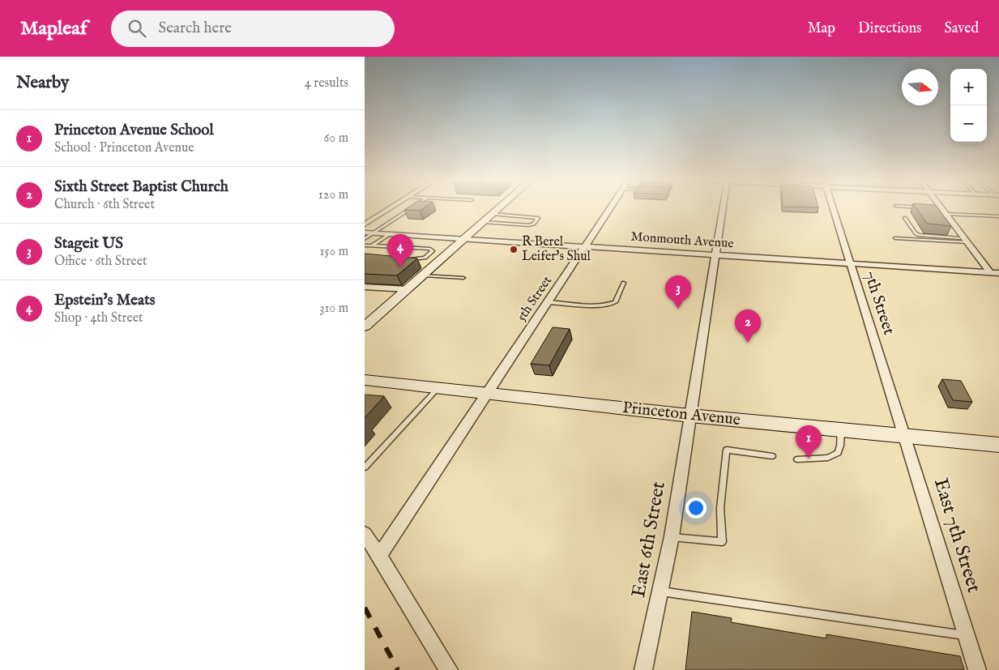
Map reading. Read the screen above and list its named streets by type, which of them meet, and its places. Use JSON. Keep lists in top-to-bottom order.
{
  "streets": {
    "street": [
      "Monmouth Avenue",
      "5th Street",
      "7th Street",
      "Princeton Avenue",
      "East 7th Street",
      "East 6th Street"
    ]
  },
  "crossings": [
    ["Monmouth Avenue", "5th Street"],
    ["Monmouth Avenue", "7th Street"],
    ["Monmouth Avenue", "East 6th Street"],
    ["5th Street", "Princeton Avenue"],
    ["7th Street", "Princeton Avenue"],
    ["7th Street", "East 7th Street"],
    ["Princeton Avenue", "East 7th Street"],
    ["Princeton Avenue", "East 6th Street"]
  ],
  "places": ["R Berel Leifer's Shul"],
  "north": "right",
  "page": {
    "header": "Mapleaf",
    "search": "Search here",
    "nav": ["Map", "Directions", "Saved"],
    "heading": ["Nearby", "4 results"],
    "map_buttons": ["+", "−"],
    "list": [
      {
        "mark": "1",
        "name": "Princeton Avenue School",
        "note": "School · Princeton Avenue",
        "value": "60 m"
      },
      {
        "mark": "2",
        "name": "Sixth Street Baptist Church",
        "note": "Church · 6th Street",
        "value": "120 m"
      },
      {
        "mark": "3",
        "name": "Stageit US",
        "note": "Office · 6th Street",
        "value": "150 m"
      },
      {
        "mark": "4",
        "name": "Epstein's Meats",
        "note": "Shop · 4th Street",
        "value": "310 m"
      }
    ],
    "pins": [
      "4",
      "3",
      "2",
      "1"
    ]
  }
}
